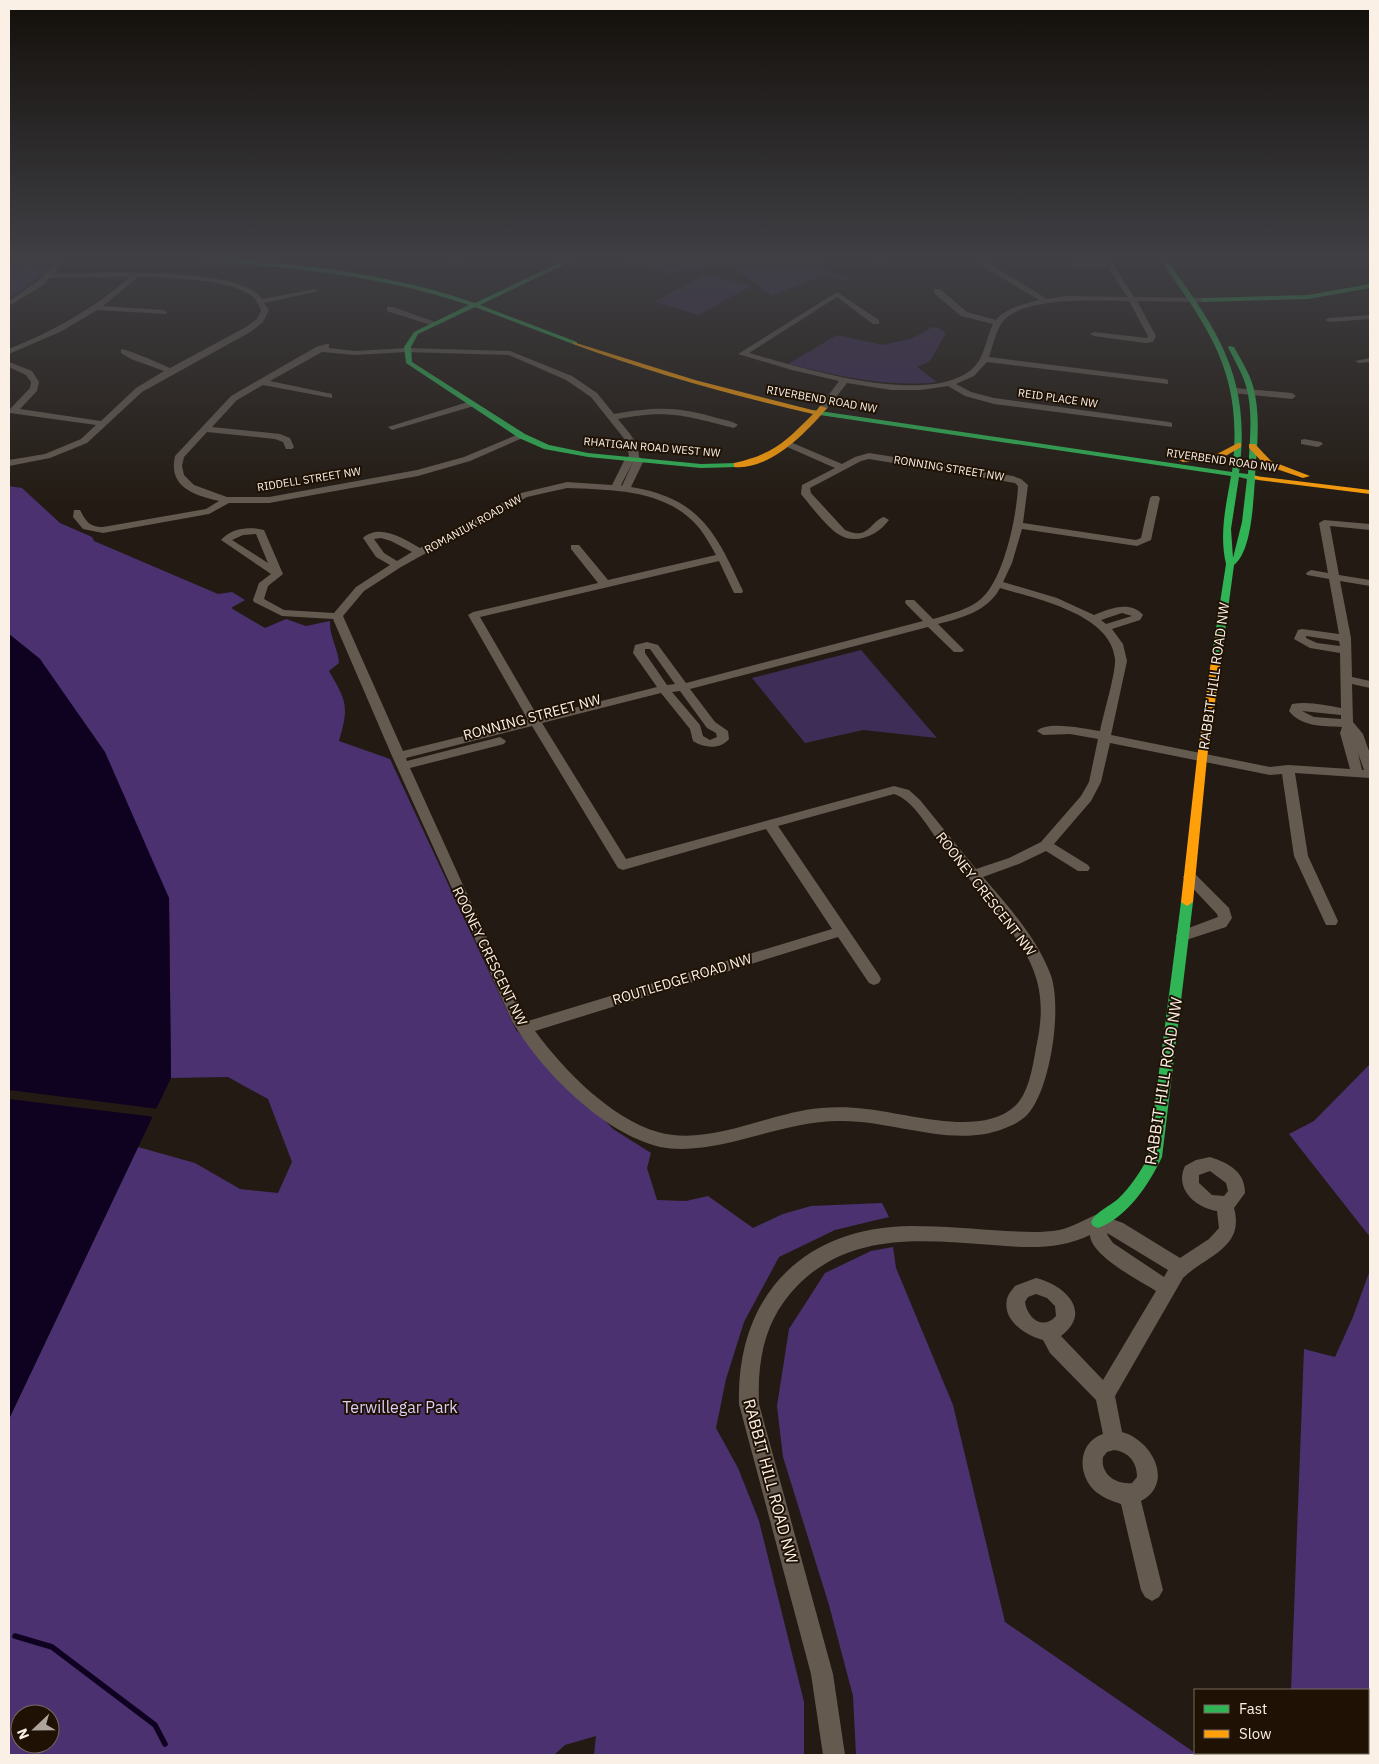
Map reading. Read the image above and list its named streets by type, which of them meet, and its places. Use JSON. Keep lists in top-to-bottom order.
{
  "streets": {
    "main road": ["RIVERBEND ROAD NW", "RHATIGAN ROAD WEST NW", "RABBIT HILL ROAD NW"],
    "street": [
      "REID PLACE NW",
      "RONNING STREET NW",
      "RIDDELL STREET NW",
      "ROMANIUK ROAD NW",
      "ROONEY CRESCENT NW",
      "ROUTLEDGE ROAD NW"
    ]
  },
  "crossings": [
    ["RIVERBEND ROAD NW", "RHATIGAN ROAD WEST NW"],
    ["RIVERBEND ROAD NW", "RABBIT HILL ROAD NW"],
    ["RHATIGAN ROAD WEST NW", "RIDDELL STREET NW"],
    ["RONNING STREET NW", "ROONEY CRESCENT NW"],
    ["ROONEY CRESCENT NW", "ROUTLEDGE ROAD NW"]
  ],
  "parks": ["Terwillegar Park"],
  "legend": ["Fast", "Slow"],
  "north": "left"
}
